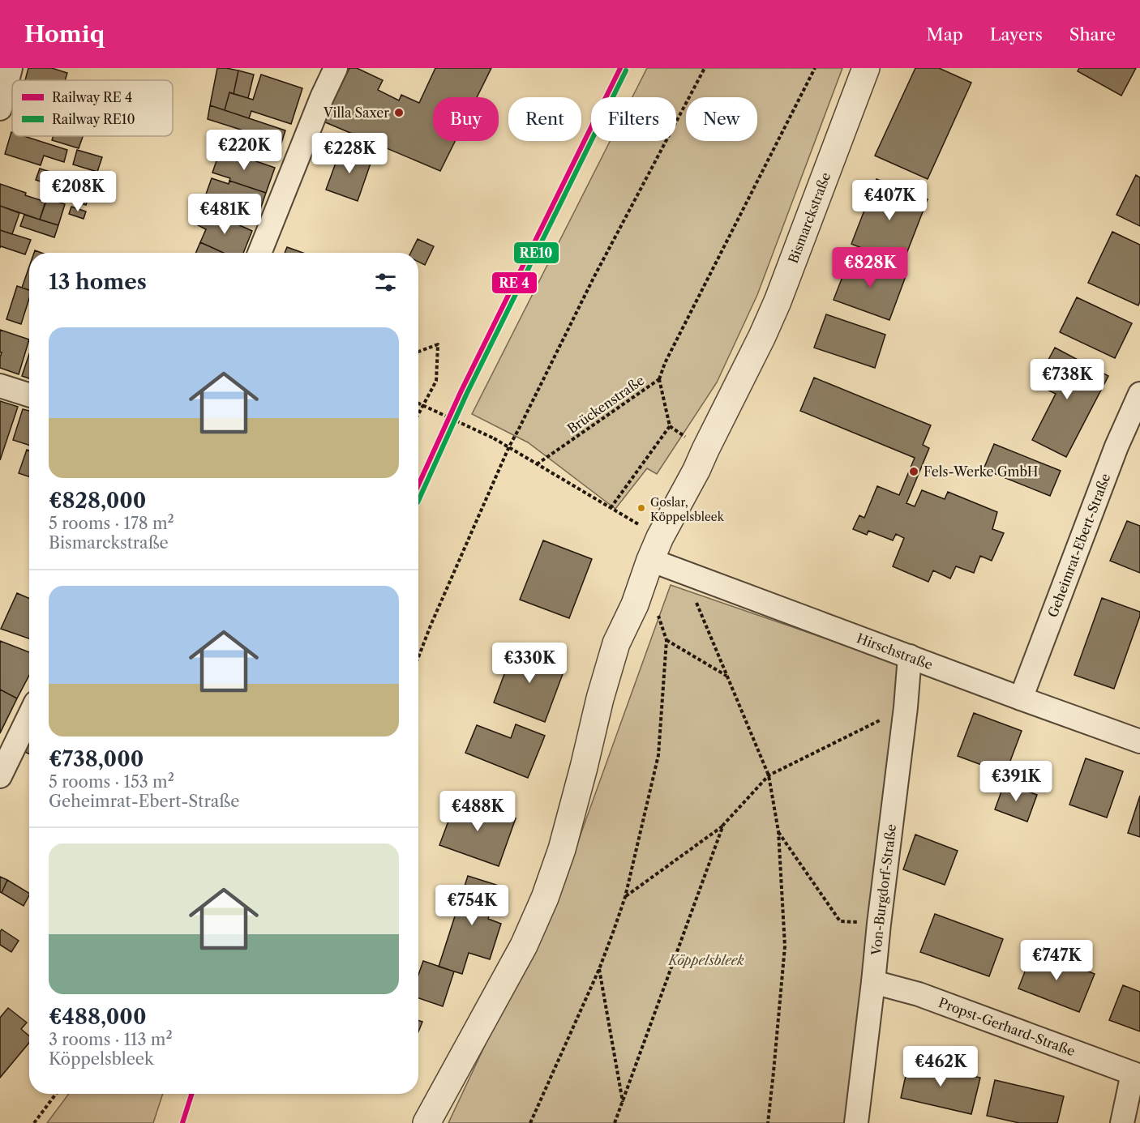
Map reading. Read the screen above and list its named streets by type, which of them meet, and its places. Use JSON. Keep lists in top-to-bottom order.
{
  "streets": {
    "street": [
      "Bismarckstraße",
      "Geheimrat-Ebert-Straße",
      "Hirschstraße",
      "Von-Burgdorf-Straße",
      "Propst-Gerhard-Straße"
    ],
    "path": ["Brückenstraße"]
  },
  "crossings": [
    ["Bismarckstraße", "Hirschstraße"],
    ["Geheimrat-Ebert-Straße", "Hirschstraße"],
    ["Hirschstraße", "Von-Burgdorf-Straße"],
    ["Von-Burgdorf-Straße", "Propst-Gerhard-Straße"]
  ],
  "parks": ["Köppelsbleek"],
  "places": ["Villa Saxer", "Fels-Werke GmbH", "Goslar, Köppelsbleek"],
  "lines": ["rail line RE10"],
  "legend": ["Railway RE 4", "Railway RE10"],
  "page": {
    "header": "Homiq",
    "nav": ["Map", "Layers", "Share"],
    "chip": [
      "Buy",
      "Rent",
      "Filters",
      "New"
    ],
    "price": [
      "€220K",
      "€228K",
      "€208K",
      "€407K",
      "€481K",
      "€828K",
      "€738K",
      "€330K",
      "€391K",
      "€488K",
      "€754K",
      "€747K",
      "€462K"
    ],
    "heading": "13 homes",
    "list": [
      {
        "name": "€828,000",
        "note": "5 rooms · 178 m² · Bismarckstraße"
      },
      {
        "name": "€738,000",
        "note": "5 rooms · 153 m² · Geheimrat-Ebert-Straße"
      },
      {
        "name": "€488,000",
        "note": "3 rooms · 113 m² · Köppelsbleek"
      }
    ]
  }
}
